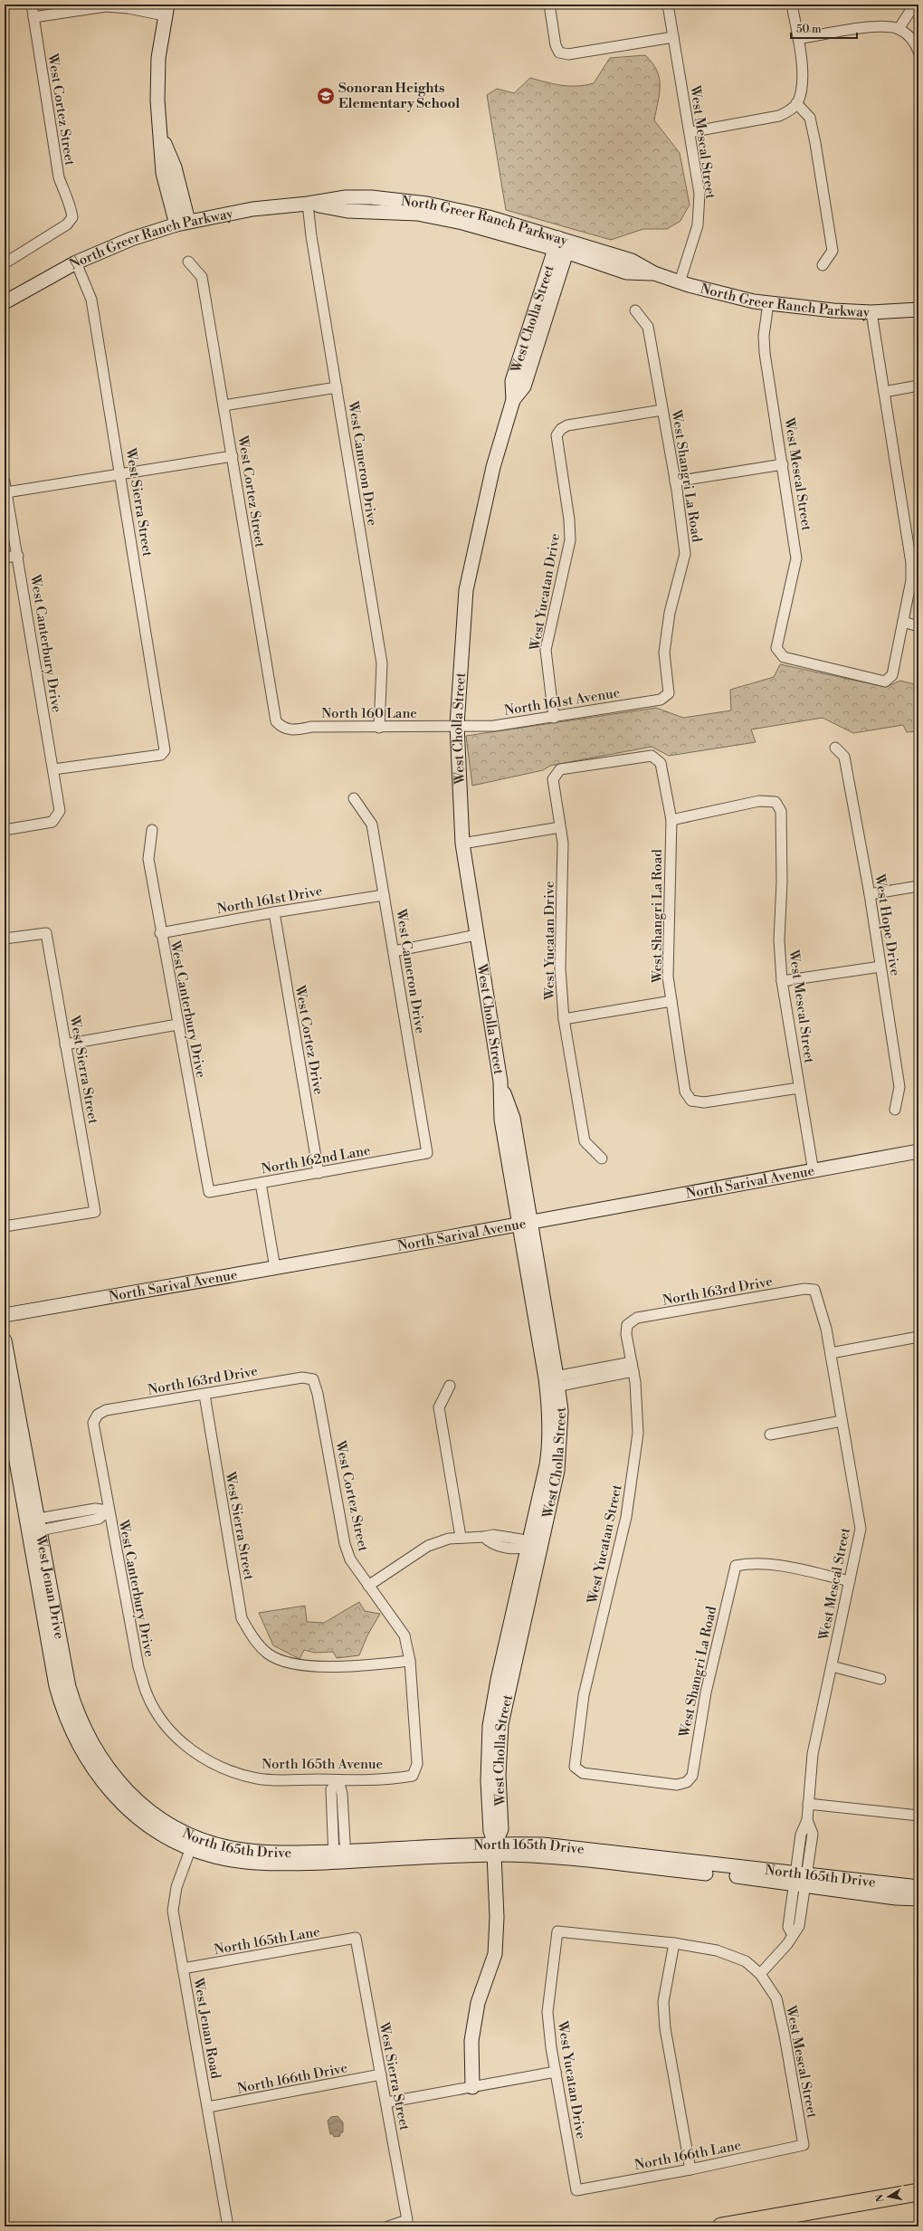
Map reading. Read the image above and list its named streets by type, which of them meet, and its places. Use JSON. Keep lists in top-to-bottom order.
{
  "streets": {
    "street": [
      "West Cortez Street",
      "West Mescal Street",
      "North Greer Ranch Parkway",
      "West Cholla Street",
      "West Cameron Drive",
      "West Shangri La Road",
      "West Sierra Street",
      "West Yucatan Drive",
      "West Canterbury Drive",
      "North 161st Avenue",
      "North 160 Lane",
      "North 161st Drive",
      "West Hope Drive",
      "West Cortez Drive",
      "North 162nd Lane",
      "North Sarival Avenue",
      "North 163rd Drive",
      "West Yucatan Street",
      "West Jenan Drive",
      "North 165th Avenue",
      "North 165th Drive",
      "North 165th Lane",
      "West Jenan Road",
      "North 166th Drive",
      "North 166th Lane"
    ]
  },
  "crossings": [
    ["West Cortez Street", "West Sierra Street"],
    ["West Cortez Street", "North 160 Lane"],
    ["West Cortez Street", "North 163rd Drive"],
    ["West Cortez Street", "North 165th Avenue"],
    ["West Mescal Street", "North Greer Ranch Parkway"],
    ["West Mescal Street", "West Shangri La Road"],
    ["West Mescal Street", "North Sarival Avenue"],
    ["West Mescal Street", "North 163rd Drive"],
    ["West Mescal Street", "North 165th Drive"],
    ["West Mescal Street", "North 166th Lane"],
    ["North Greer Ranch Parkway", "West Cholla Street"],
    ["North Greer Ranch Parkway", "West Cameron Drive"],
    ["North Greer Ranch Parkway", "West Sierra Street"],
    ["West Cholla Street", "North 161st Avenue"],
    ["West Cholla Street", "North 160 Lane"],
    ["West Cholla Street", "North Sarival Avenue"],
    ["West Cholla Street", "North 165th Drive"],
    ["West Cameron Drive", "North 160 Lane"],
    ["West Cameron Drive", "North 161st Drive"],
    ["West Cameron Drive", "North 162nd Lane"],
    ["West Shangri La Road", "West Yucatan Drive"],
    ["West Shangri La Road", "North 161st Avenue"],
    ["West Shangri La Road", "West Yucatan Street"],
    ["West Sierra Street", "West Canterbury Drive"],
    ["West Sierra Street", "North 163rd Drive"],
    ["West Sierra Street", "North 165th Lane"],
    ["West Sierra Street", "North 166th Drive"],
    ["West Yucatan Drive", "North 161st Avenue"],
    ["West Yucatan Drive", "North 166th Lane"],
    ["West Canterbury Drive", "North 161st Drive"],
    ["West Canterbury Drive", "North 162nd Lane"],
    ["West Canterbury Drive", "North 163rd Drive"],
    ["West Canterbury Drive", "North 165th Avenue"],
    ["North 161st Avenue", "North 160 Lane"],
    ["North 161st Drive", "West Cortez Drive"],
    ["West Cortez Drive", "North 162nd Lane"],
    ["North 163rd Drive", "West Yucatan Street"],
    ["West Jenan Drive", "North 165th Drive"],
    ["North 165th Drive", "West Jenan Road"],
    ["North 165th Lane", "West Jenan Road"],
    ["West Jenan Road", "North 166th Drive"]
  ],
  "places": {
    "school or university": ["Sonoran Heights Elementary School"]
  },
  "scale_bar": "50 m",
  "north": "left"
}
